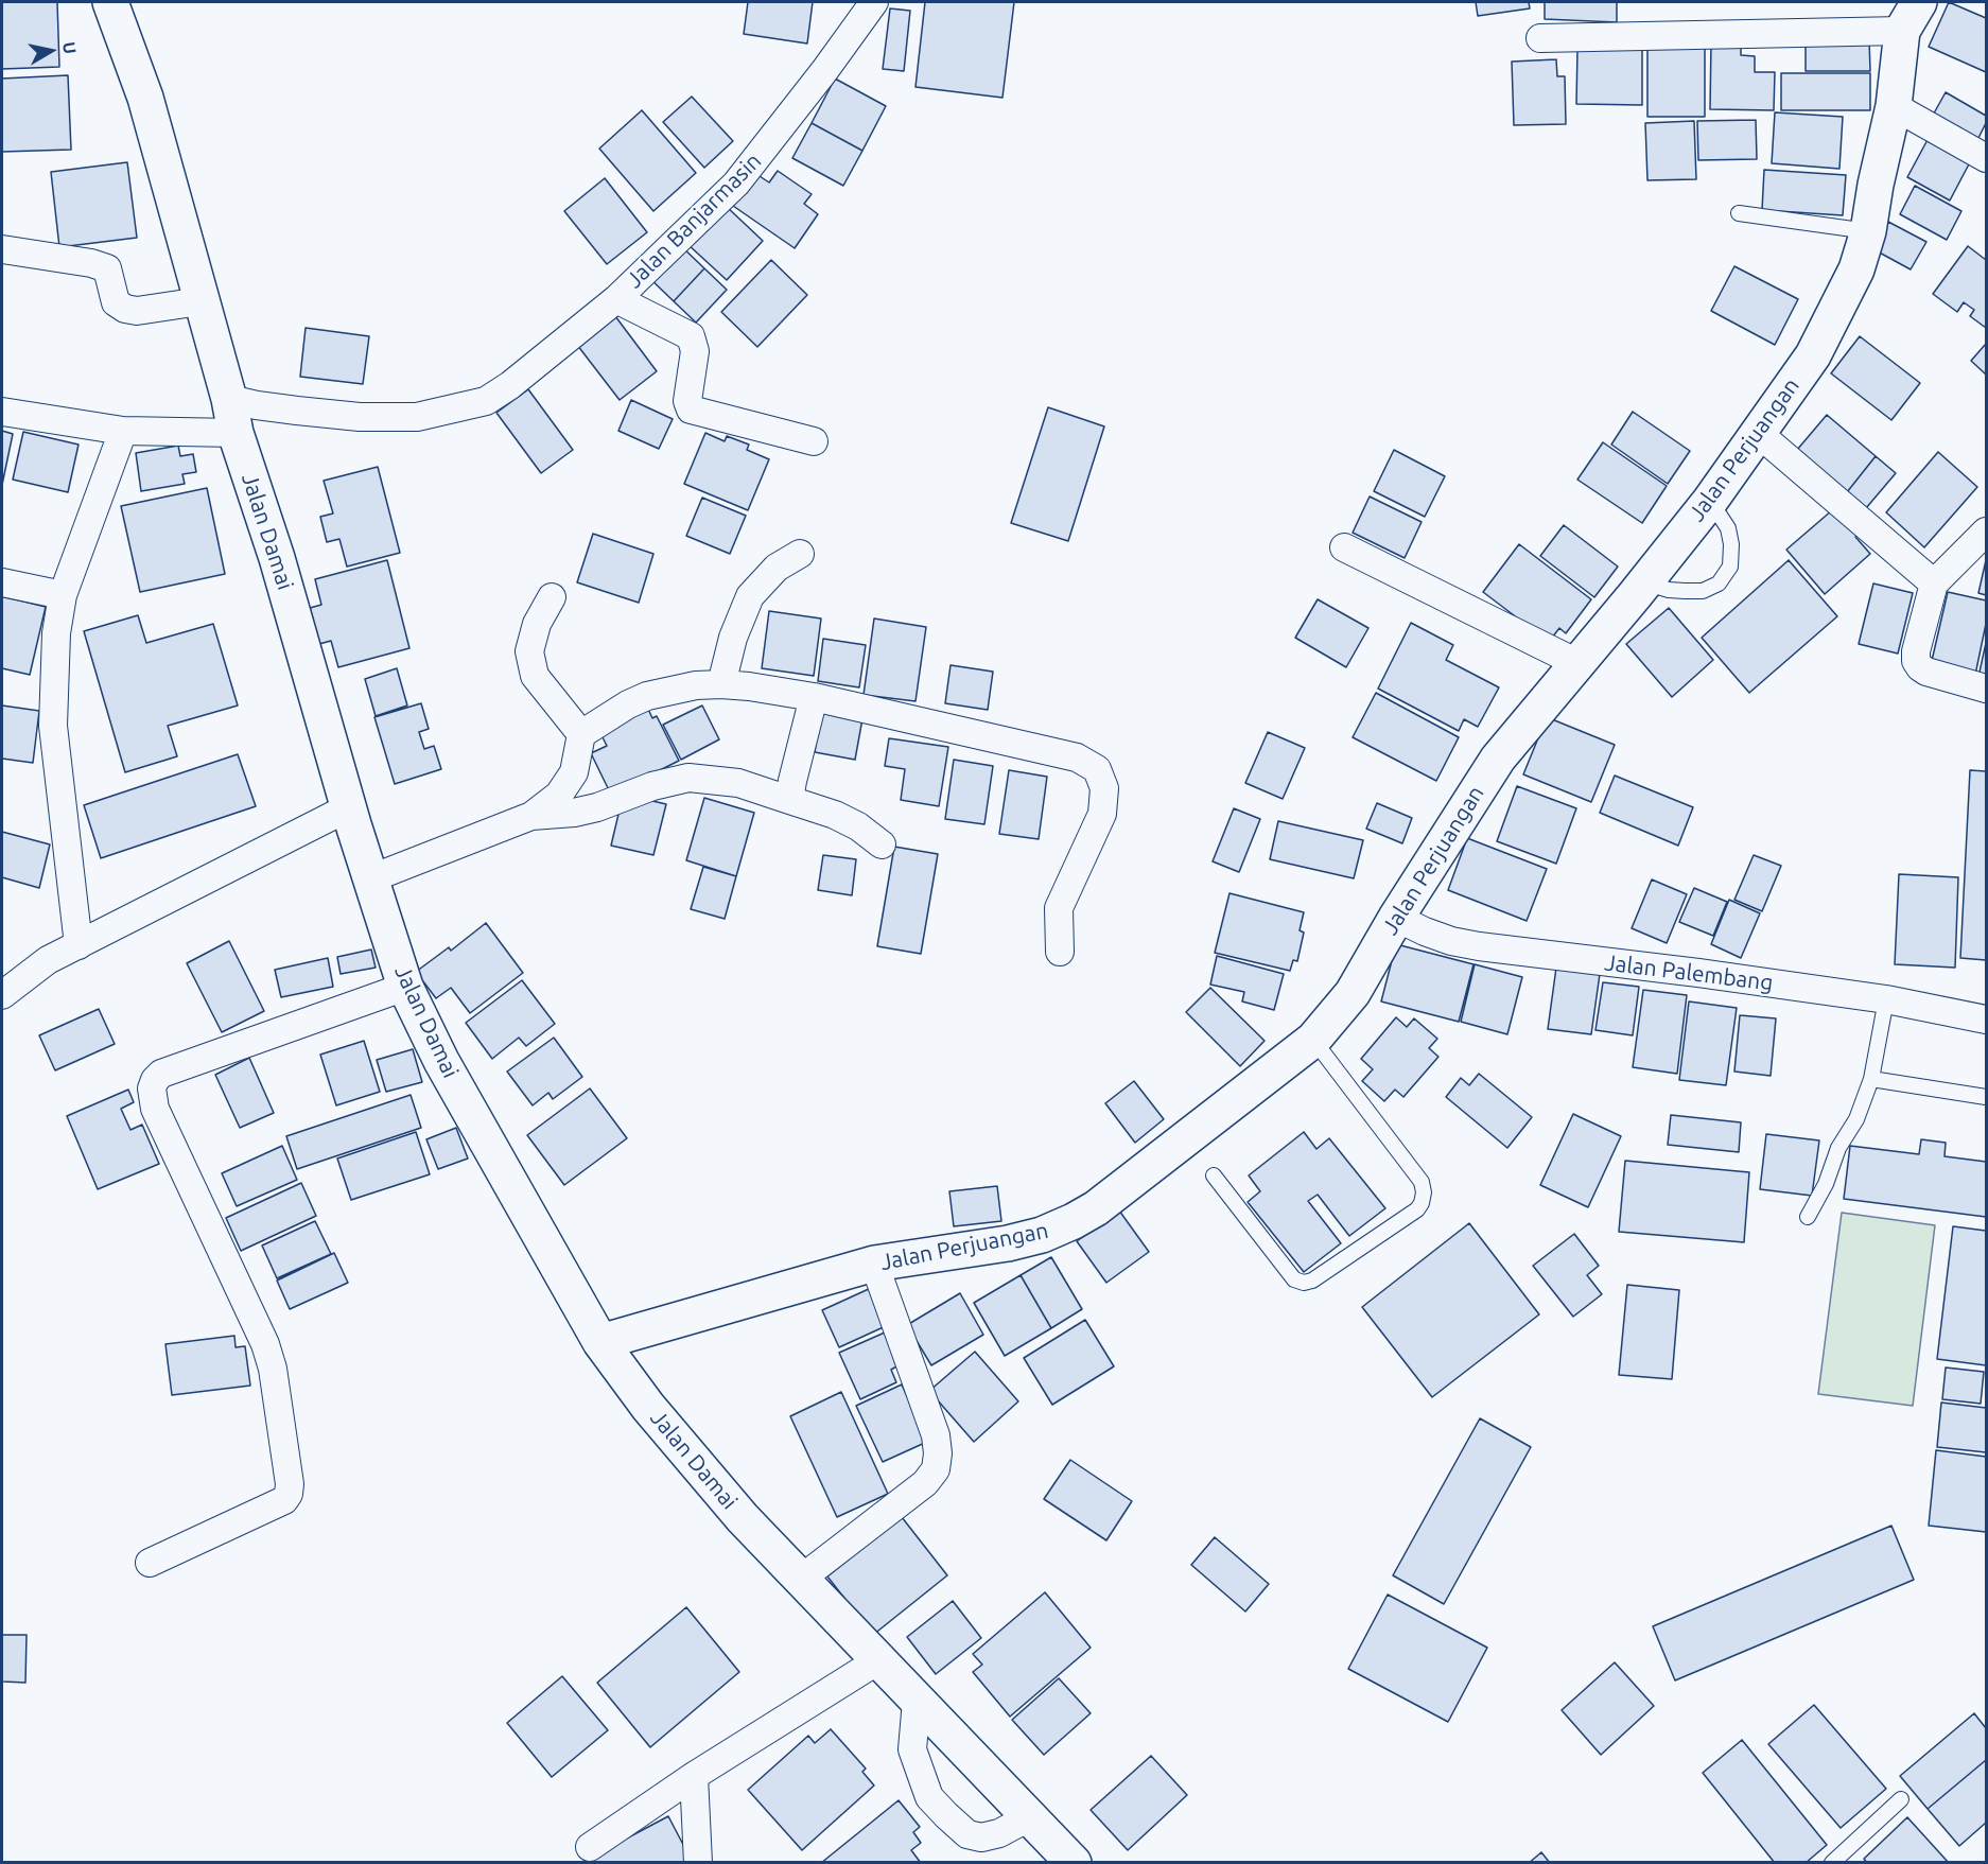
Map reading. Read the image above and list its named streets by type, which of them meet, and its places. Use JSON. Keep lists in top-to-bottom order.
{
  "streets": {
    "street": [
      "Jalan Banjarmasin",
      "Jalan Perjuangan",
      "Jalan Damai",
      "Jalan Palembang"
    ]
  },
  "crossings": [
    ["Jalan Banjarmasin", "Jalan Damai"],
    ["Jalan Perjuangan", "Jalan Damai"],
    ["Jalan Perjuangan", "Jalan Palembang"]
  ],
  "north": "right"
}
